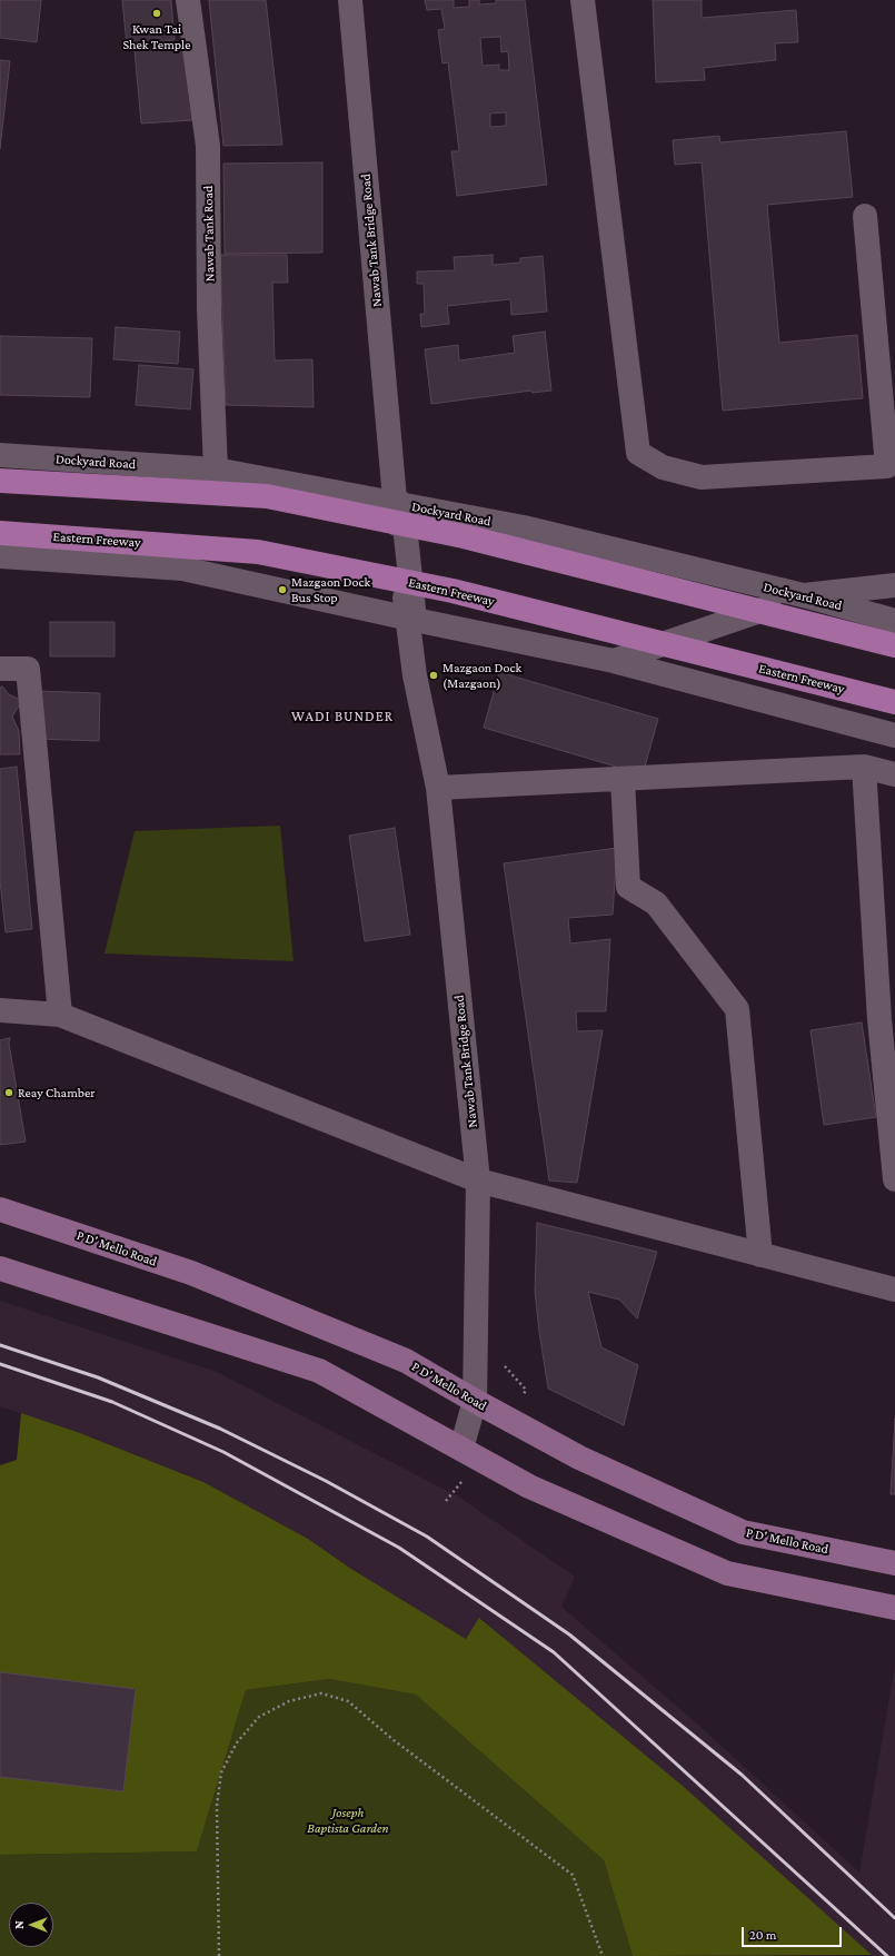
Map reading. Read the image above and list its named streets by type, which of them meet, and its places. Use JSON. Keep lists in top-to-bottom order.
{
  "streets": {
    "highway": ["Eastern Freeway"],
    "main road": ["P D' Mello Road"],
    "street": ["Nawab Tank Road", "Nawab Tank Bridge Road", "Dockyard Road"]
  },
  "crossings": [
    ["Nawab Tank Road", "Dockyard Road"],
    ["Nawab Tank Bridge Road", "P D' Mello Road"]
  ],
  "districts": ["WADI BUNDER"],
  "parks": ["Joseph Baptista Garden"],
  "places": [
    "Kwan Tai Shek Temple",
    "Mazgaon Dock Bus Stop",
    "Mazgaon Dock (Mazgaon)",
    "Reay Chamber"
  ],
  "scale_bar": "20 m",
  "north": "left"
}
